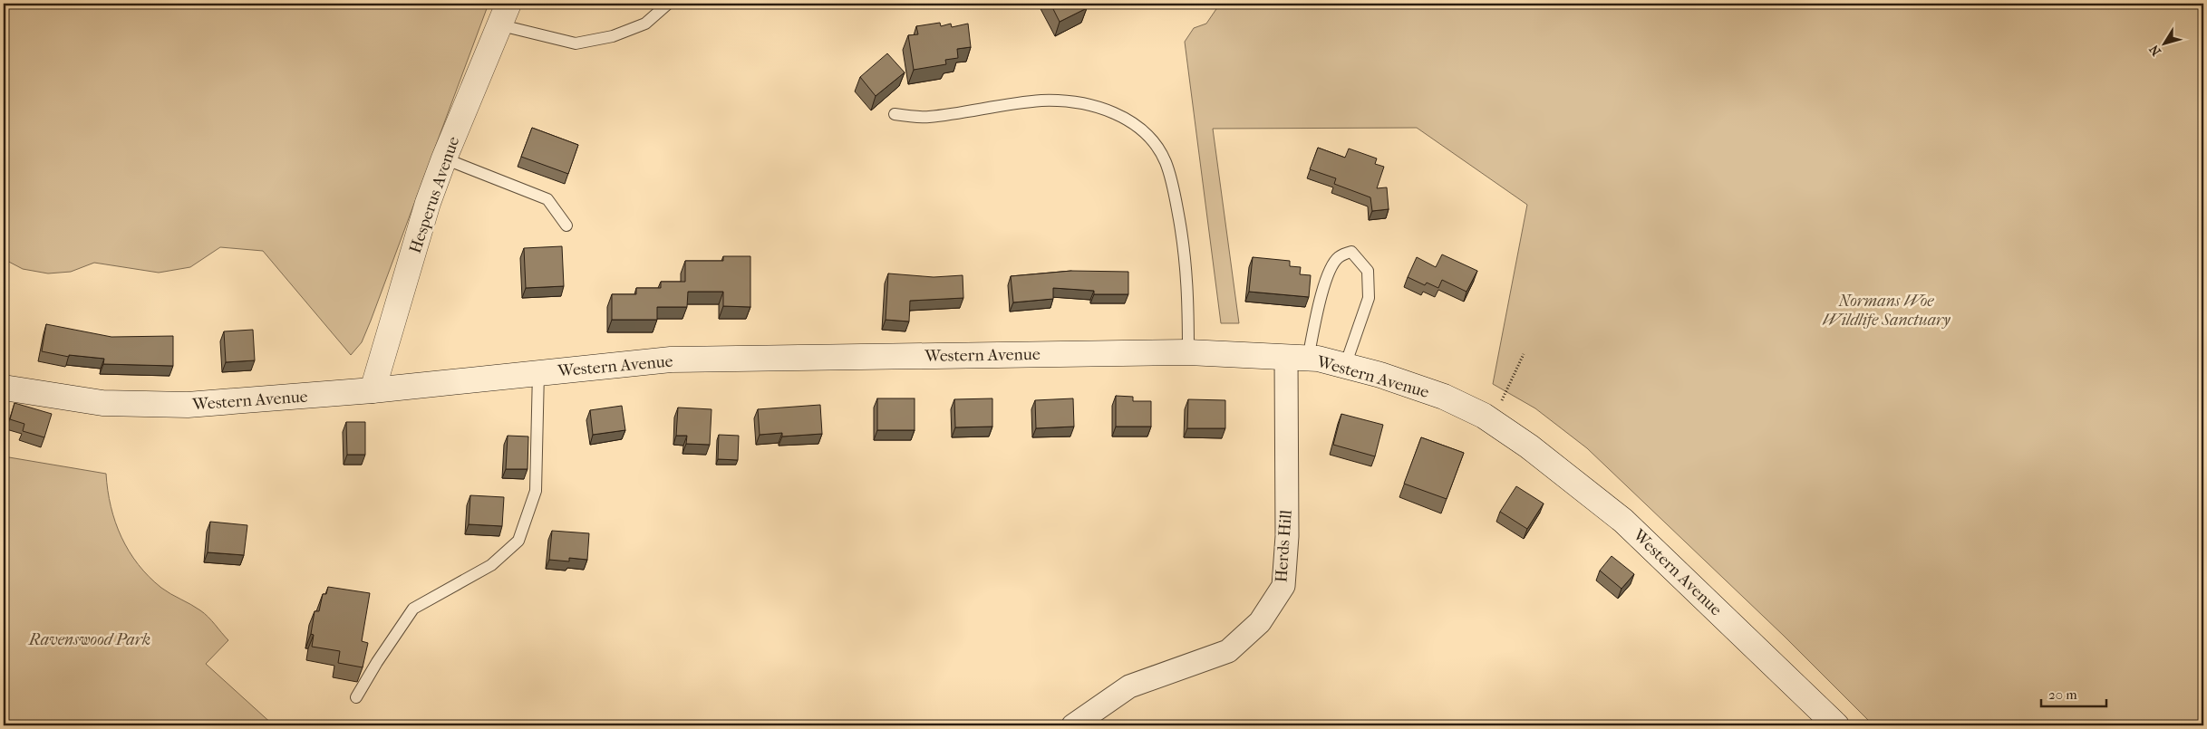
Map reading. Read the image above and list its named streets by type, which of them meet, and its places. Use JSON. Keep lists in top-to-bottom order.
{
  "streets": {
    "main road": ["Hesperus Avenue", "Western Avenue"],
    "street": ["Herds Hill"]
  },
  "crossings": [
    ["Hesperus Avenue", "Western Avenue"],
    ["Western Avenue", "Herds Hill"]
  ],
  "parks": ["Normans Woe Wildlife Sanctuary", "Ravenswood Park"],
  "scale_bar": "20 m",
  "north": "bottom left"
}
